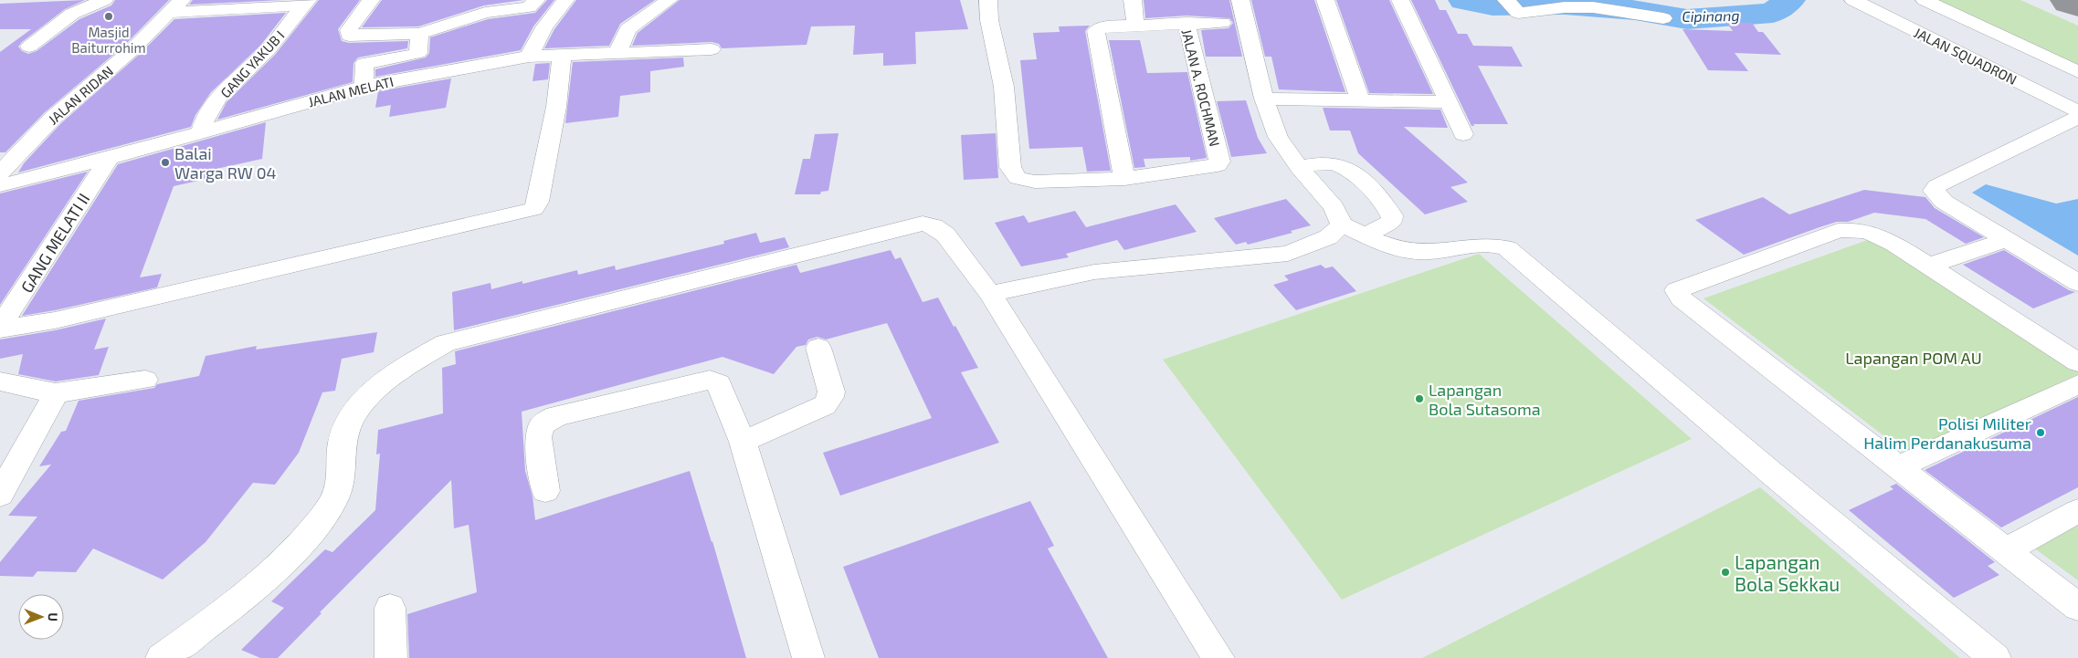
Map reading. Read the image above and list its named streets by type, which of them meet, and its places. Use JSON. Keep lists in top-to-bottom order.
{
  "streets": {
    "street": [
      "JALAN SQUADRON",
      "GANG YAKUB I",
      "JALAN A. ROCHMAN",
      "JALAN MELATI",
      "JALAN RIDAN",
      "GANG MELATI II"
    ]
  },
  "crossings": [
    ["GANG YAKUB I", "JALAN MELATI"],
    ["JALAN MELATI", "GANG MELATI II"]
  ],
  "water": ["Cipinang"],
  "parks": ["Lapangan POM AU"],
  "places": [
    "Masjid Baiturrohim",
    "Balai Warga RW 04",
    "Lapangan Bola Sutasoma",
    "Polisi Militer Halim Perdanakusuma",
    "Lapangan Bola Sekkau"
  ],
  "north": "right"
}
